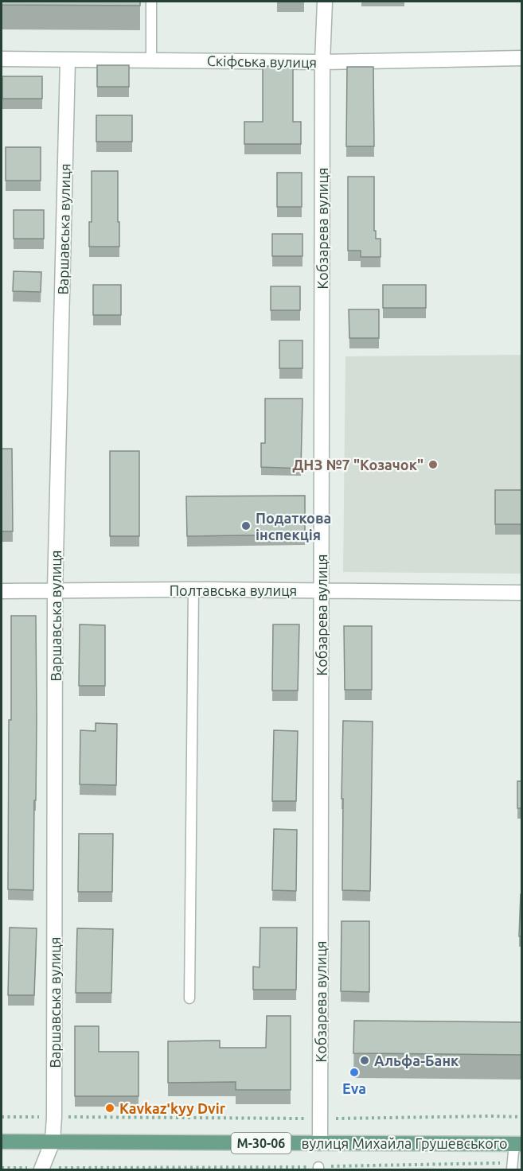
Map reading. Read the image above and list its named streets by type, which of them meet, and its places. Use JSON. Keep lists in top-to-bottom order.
{
  "streets": {
    "main road": ["М-30-06", "вулиця Михайла Грушевського"],
    "street": [
      "Скіфська вулиця",
      "Кобзарева вулиця",
      "Варшавська вулиця",
      "Полтавська вулиця"
    ]
  },
  "crossings": [
    ["Скіфська вулиця", "Кобзарева вулиця"],
    ["Скіфська вулиця", "Варшавська вулиця"],
    ["Кобзарева вулиця", "Полтавська вулиця"],
    ["Кобзарева вулиця", "вулиця Михайла Грушевського"],
    ["Варшавська вулиця", "Полтавська вулиця"],
    ["Варшавська вулиця", "вулиця Михайла Грушевського"]
  ],
  "places": [
    "ДНЗ №7 \"Козачок\"",
    "Податкова інспекція",
    "Альфа-Банк",
    "Eva",
    "Kavkazʹkyy Dvir"
  ]
}
